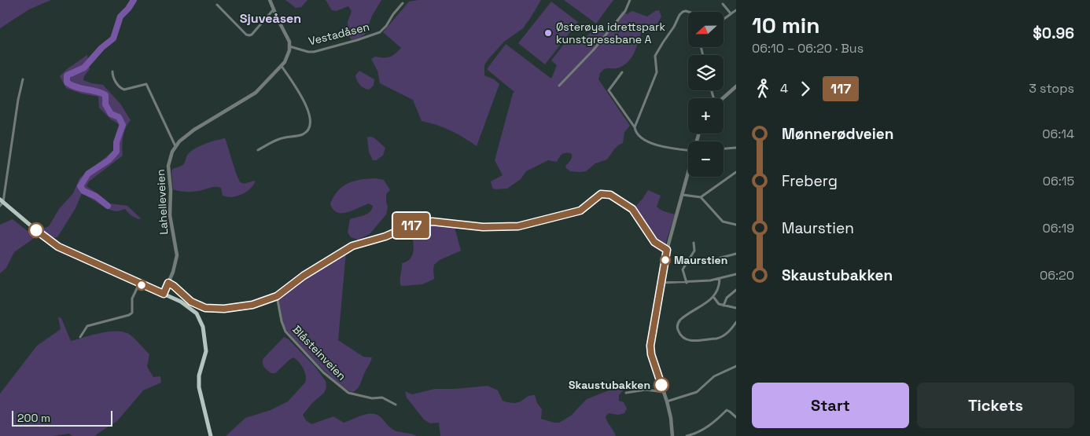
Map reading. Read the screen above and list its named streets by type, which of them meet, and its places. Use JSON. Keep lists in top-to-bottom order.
{
  "streets": {
    "street": ["Vestadåsen", "Lahelleveien", "Blåsteinveien"]
  },
  "crossings": [
    ["Vestadåsen", "Lahelleveien"]
  ],
  "districts": ["Sjuveåsen"],
  "places": ["Østerøya idrettspark kunstgressbane A", "Maurstien", "Skaustubakken"],
  "lines": ["bus line 117"],
  "scale_bar": "200 m",
  "north": "left",
  "page": {
    "on_map": "117",
    "heading": ["10 min", "06:10 – 06:20 · Bus", "$0.96"],
    "map_buttons": ["+", "−"],
    "legs": ["4", "117", "3 stops"],
    "list": [
      {
        "name": "Mønnerødveien",
        "value": "06:14"
      },
      {
        "name": "Freberg",
        "value": "06:15"
      },
      {
        "name": "Maurstien",
        "value": "06:19"
      },
      {
        "name": "Skaustubakken",
        "value": "06:20"
      }
    ],
    "buttons": ["Start", "Tickets"],
    "scale": "200 m"
  }
}
